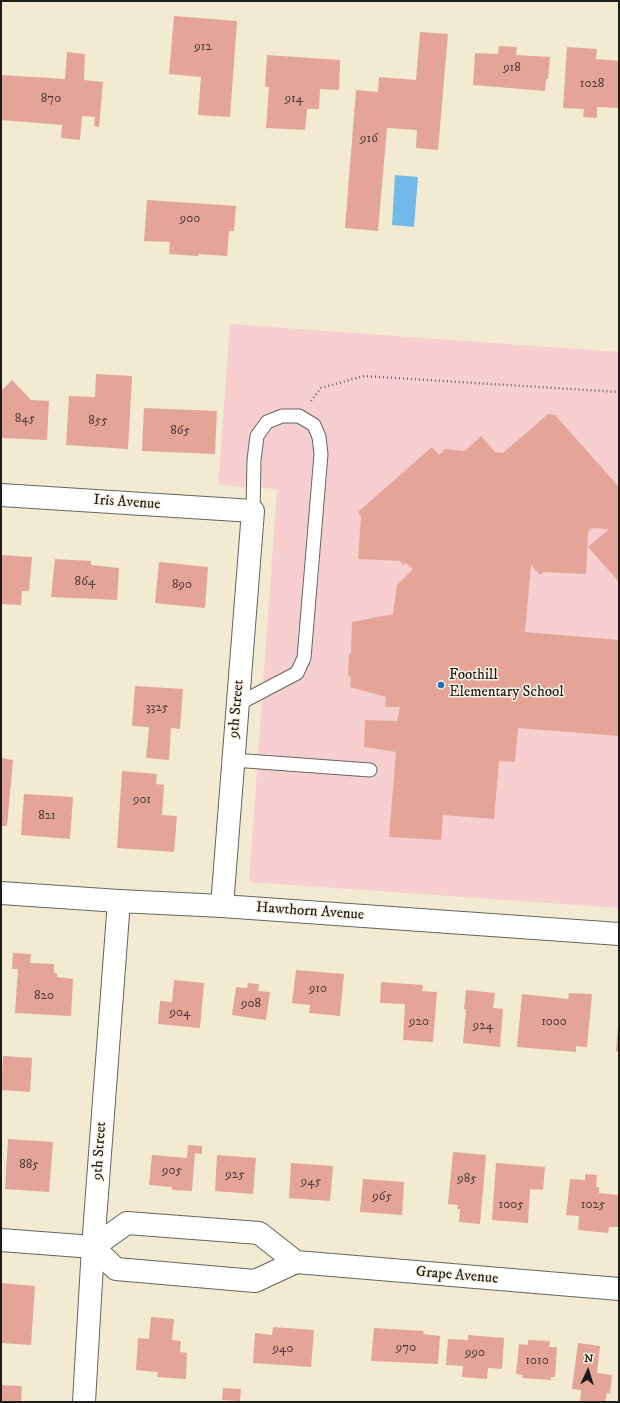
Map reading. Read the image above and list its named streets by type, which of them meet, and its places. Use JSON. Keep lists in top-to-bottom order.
{
  "streets": {
    "street": [
      "Iris Avenue",
      "9th Street",
      "Hawthorn Avenue",
      "Grape Avenue"
    ]
  },
  "crossings": [
    ["Iris Avenue", "9th Street"],
    ["9th Street", "Hawthorn Avenue"],
    ["9th Street", "Grape Avenue"]
  ],
  "places": ["Foothill Elementary School"],
  "house_numbers": [
    "912",
    "918",
    "1028",
    "870",
    "914",
    "916",
    "900",
    "845",
    "855",
    "865",
    "864",
    "890",
    "3325",
    "901",
    "821",
    "910",
    "820",
    "908",
    "904",
    "920",
    "1000",
    "924",
    "885",
    "905",
    "925",
    "985",
    "945",
    "965",
    "1005",
    "1025",
    "970",
    "940",
    "990",
    "1010"
  ],
  "north": "top"
}
